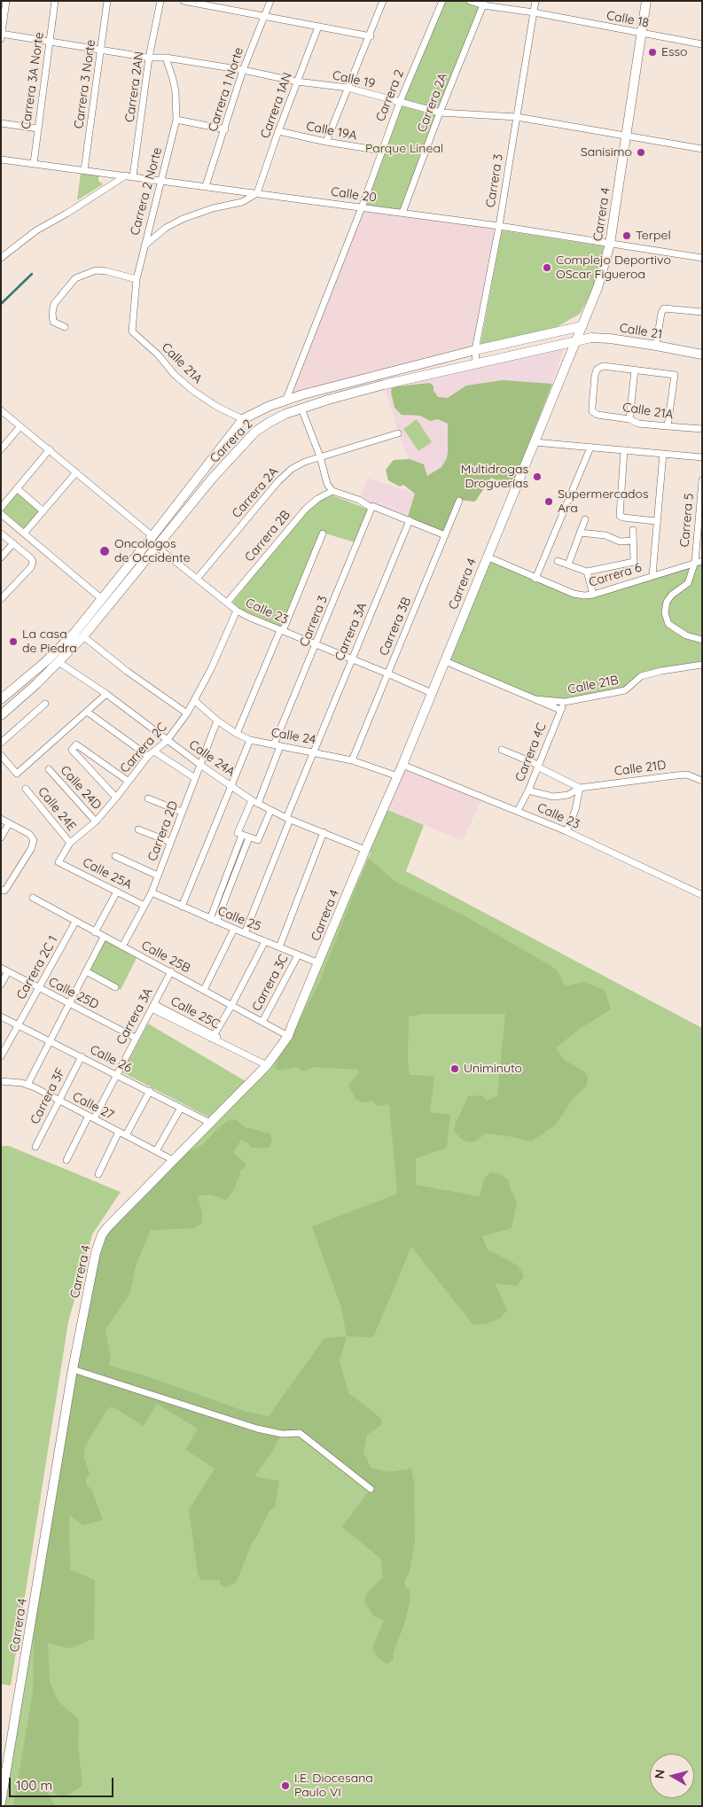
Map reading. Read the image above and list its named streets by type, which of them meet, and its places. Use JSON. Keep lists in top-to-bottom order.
{
  "streets": {
    "main road": ["Carrera 2", "Carrera 4", "Calle 21"],
    "street": [
      "Calle 18",
      "Calle 19",
      "Carrera 3A Norte",
      "Carrera 3 Norte",
      "Carrera 2AN",
      "Carrera 1 Norte",
      "Carrera 2A",
      "Carrera 1AN",
      "Calle 19A",
      "Carrera 3",
      "Carrera 2 Norte",
      "Calle 20",
      "Calle 21A",
      "Carrera 5",
      "Carrera 2B",
      "Carrera 6",
      "Calle 23",
      "Carrera 3B",
      "Carrera 3A",
      "Calle 21B",
      "Calle 24",
      "Carrera 2C",
      "Carrera 4C",
      "Calle 24A",
      "Calle 21D",
      "Calle 24D",
      "Calle 24E",
      "Carrera 2D",
      "Calle 25A",
      "Calle 25",
      "Calle 25B",
      "Carrera 2C 1",
      "Carrera 3C",
      "Calle 25D",
      "Calle 25C",
      "Calle 26",
      "Carrera 3F",
      "Calle 27"
    ]
  },
  "crossings": [
    ["Calle 18", "Carrera 2A"],
    ["Calle 18", "Carrera 3"],
    ["Calle 18", "Carrera 4"],
    ["Calle 19", "Carrera 3A Norte"],
    ["Calle 19", "Carrera 3 Norte"],
    ["Calle 19", "Carrera 2AN"],
    ["Calle 19", "Carrera 1 Norte"],
    ["Calle 19", "Carrera 2"],
    ["Calle 19", "Carrera 2A"],
    ["Calle 19", "Carrera 1AN"],
    ["Calle 19", "Carrera 3"],
    ["Calle 19", "Carrera 2 Norte"],
    ["Calle 19", "Carrera 4"],
    ["Carrera 3A Norte", "Calle 20"],
    ["Carrera 3 Norte", "Calle 20"],
    ["Carrera 2AN", "Calle 20"],
    ["Carrera 1 Norte", "Calle 20"],
    ["Carrera 2", "Calle 19A"],
    ["Carrera 2", "Carrera 3"],
    ["Carrera 2", "Calle 20"],
    ["Carrera 2", "Carrera 4"],
    ["Carrera 2", "Calle 21"],
    ["Carrera 2", "Calle 21A"],
    ["Carrera 2", "Calle 23"],
    ["Carrera 2", "Calle 24A"],
    ["Carrera 2A", "Calle 20"],
    ["Carrera 2A", "Calle 23"],
    ["Carrera 1AN", "Calle 19A"],
    ["Carrera 1AN", "Calle 20"],
    ["Carrera 3", "Calle 20"],
    ["Carrera 3", "Calle 23"],
    ["Carrera 3", "Calle 24"],
    ["Carrera 2 Norte", "Calle 20"],
    ["Carrera 2 Norte", "Calle 21A"],
    ["Calle 20", "Carrera 4"],
    ["Carrera 4", "Calle 21"],
    ["Carrera 4", "Carrera 6"],
    ["Carrera 4", "Calle 23"],
    ["Carrera 4", "Calle 21B"],
    ["Carrera 4", "Calle 24"],
    ["Carrera 4", "Calle 24A"],
    ["Carrera 4", "Calle 25"],
    ["Carrera 4", "Calle 25B"],
    ["Carrera 4", "Calle 25C"],
    ["Carrera 4", "Calle 26"],
    ["Carrera 4", "Calle 27"],
    ["Carrera 5", "Carrera 6"],
    ["Carrera 2B", "Calle 23"],
    ["Calle 23", "Carrera 3B"],
    ["Calle 23", "Carrera 3A"],
    ["Calle 23", "Carrera 2C"],
    ["Calle 23", "Carrera 4C"],
    ["Carrera 3B", "Calle 24"],
    ["Carrera 3A", "Calle 24"],
    ["Carrera 3A", "Calle 25B"],
    ["Carrera 3A", "Calle 25D"],
    ["Carrera 3A", "Calle 25C"],
    ["Carrera 3A", "Calle 26"],
    ["Carrera 3A", "Calle 27"],
    ["Calle 21B", "Carrera 4C"],
    ["Calle 24", "Carrera 2C"],
    ["Calle 24", "Carrera 2D"],
    ["Carrera 2C", "Calle 24A"],
    ["Carrera 2C", "Calle 24D"],
    ["Carrera 2C", "Calle 24E"],
    ["Carrera 2C", "Calle 25A"],
    ["Carrera 4C", "Calle 21D"],
    ["Calle 24A", "Carrera 2D"],
    ["Carrera 2D", "Calle 25A"],
    ["Carrera 2D", "Calle 25"],
    ["Carrera 2D", "Calle 25B"],
    ["Calle 25", "Carrera 3C"],
    ["Calle 25B", "Carrera 2C 1"],
    ["Calle 25B", "Carrera 3C"],
    ["Carrera 2C 1", "Calle 25D"],
    ["Carrera 2C 1", "Calle 26"],
    ["Carrera 3C", "Calle 25C"],
    ["Calle 26", "Carrera 3F"],
    ["Carrera 3F", "Calle 27"]
  ],
  "parks": ["Parque Lineal"],
  "places": [
    "Esso",
    "Sanisimo",
    "Terpel",
    "Complejo Deportivo OScar Figueroa",
    "Multidrogas Droguerías",
    "Supermercados Ara",
    "Oncologos de Occidente",
    "La casa de Piedra",
    "Uniminuto",
    "I.E. Diocesana Paulo VI"
  ],
  "scale_bar": "100 m",
  "north": "left"
}
